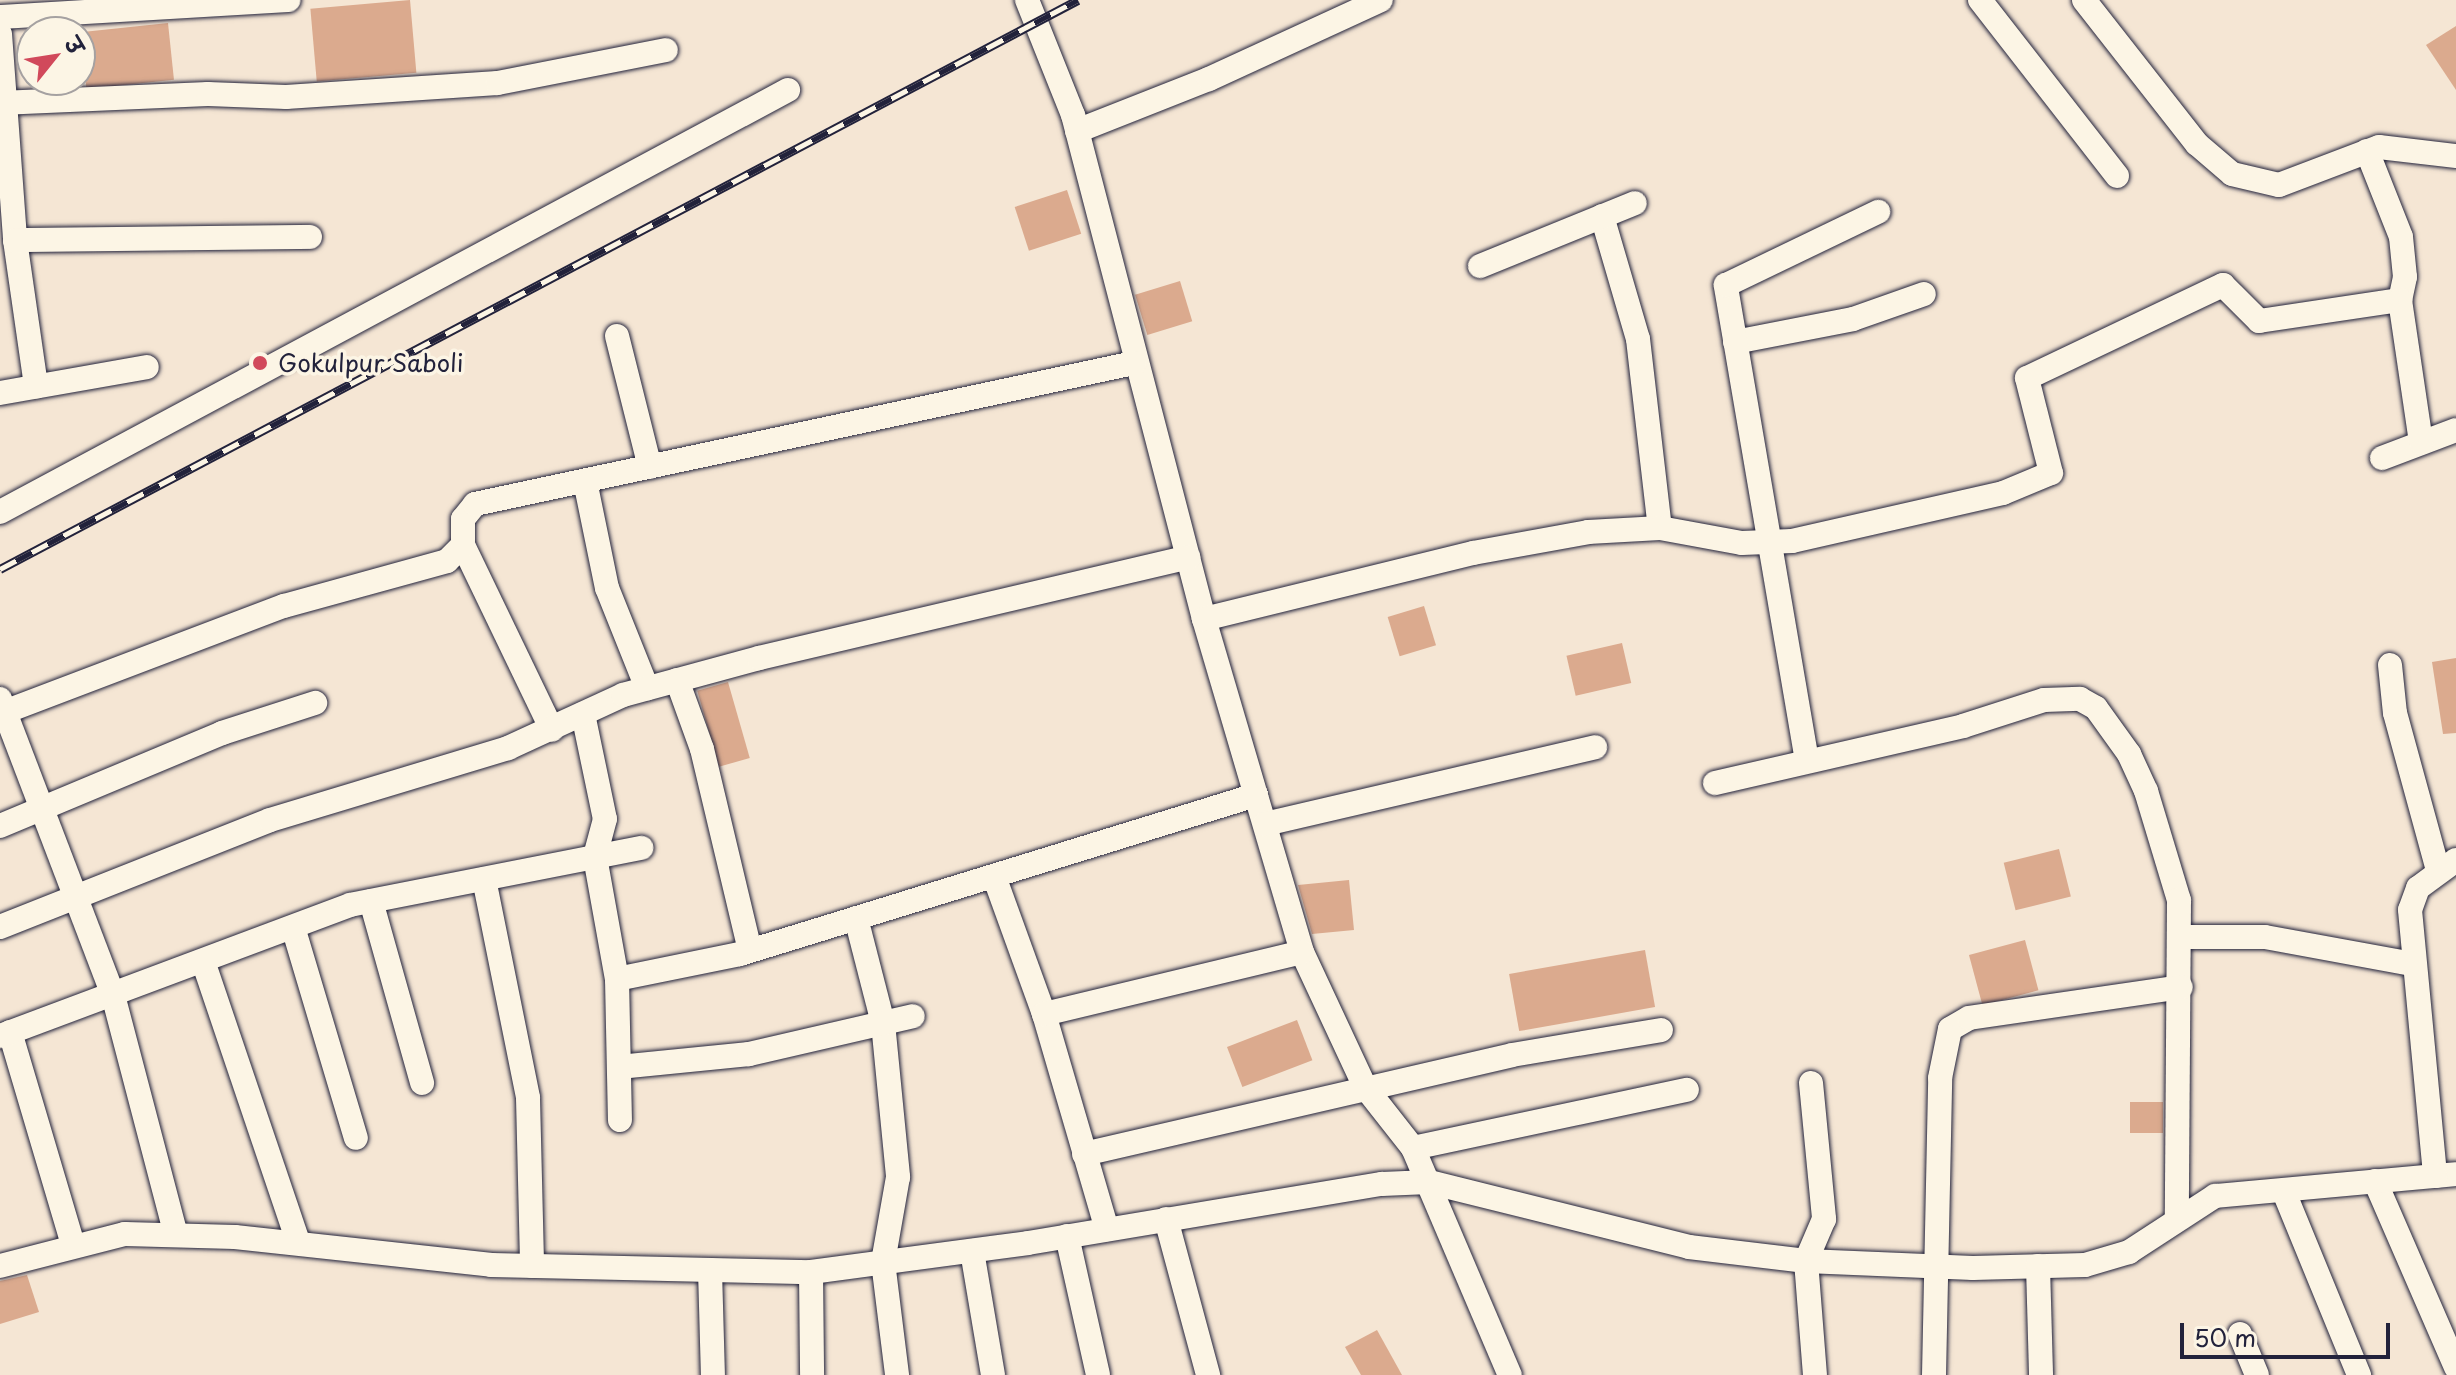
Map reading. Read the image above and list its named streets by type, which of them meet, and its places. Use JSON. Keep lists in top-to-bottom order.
{
  "places": ["Gokulpur Saboli"],
  "scale_bar": "50 m",
  "north": "top right"
}
